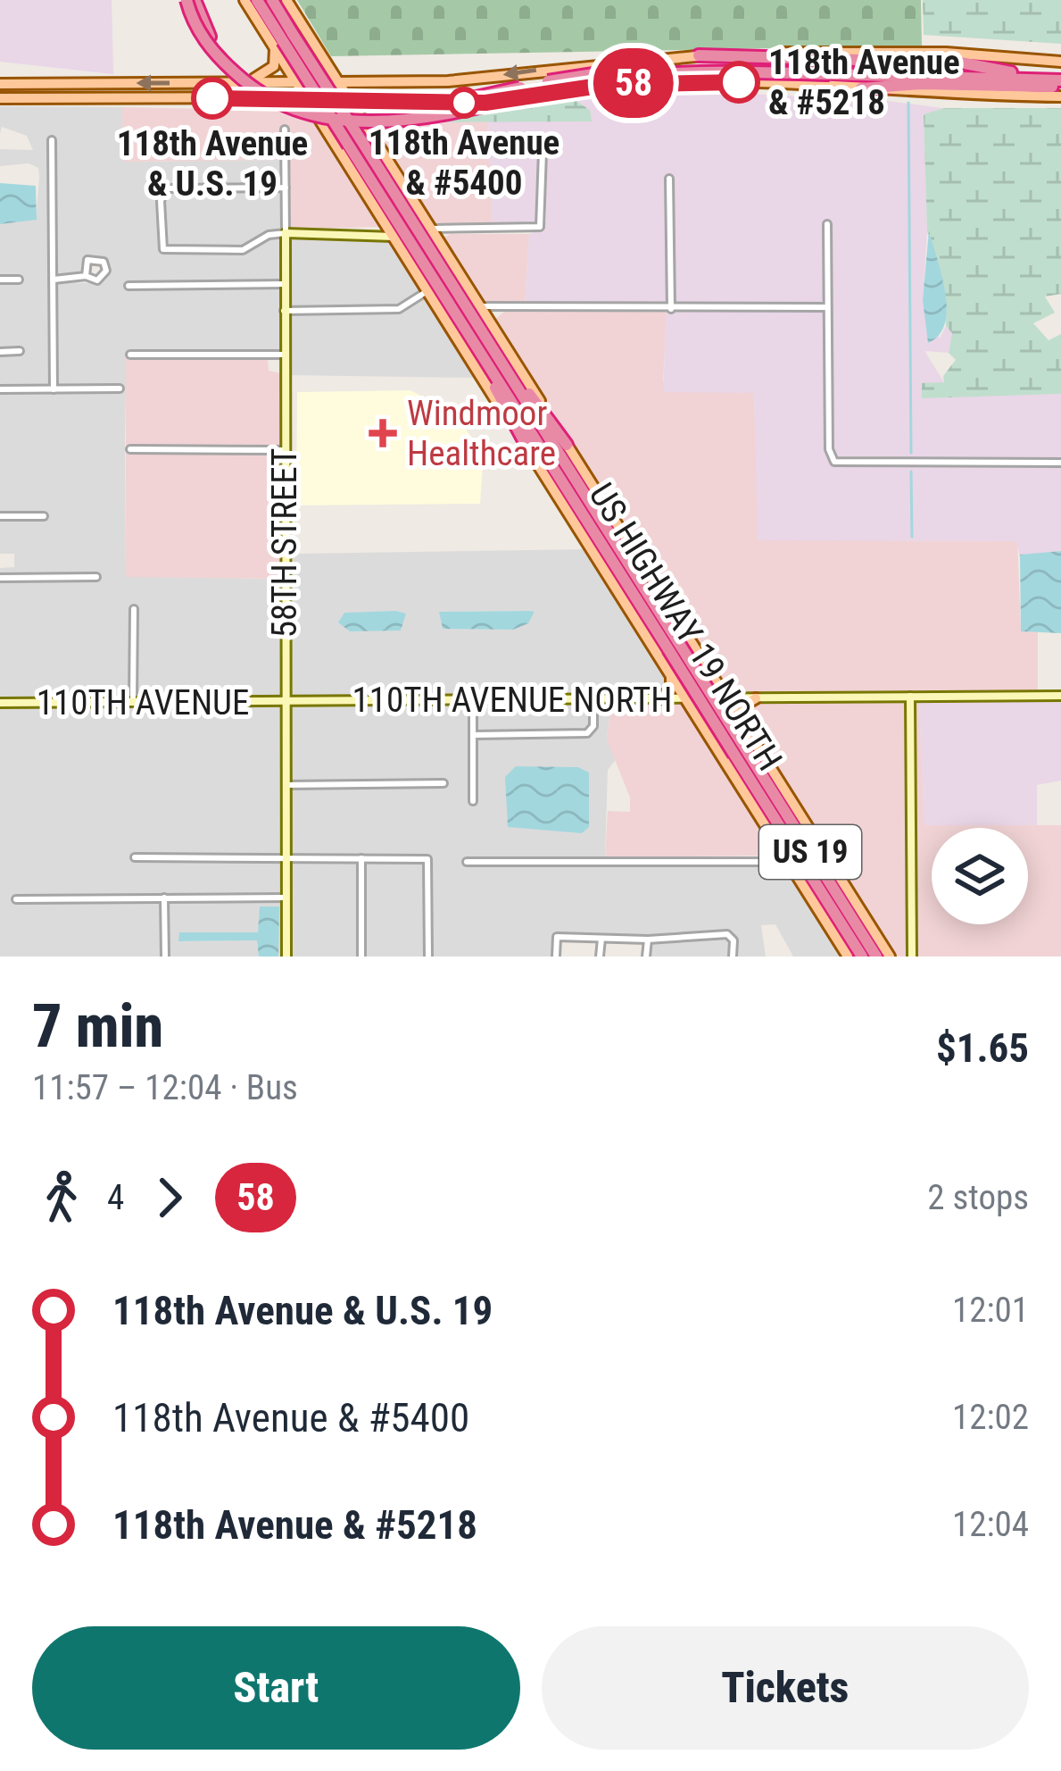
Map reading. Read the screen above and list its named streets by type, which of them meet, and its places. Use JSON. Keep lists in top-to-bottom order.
{
  "streets": {
    "highway": ["US HIGHWAY 19 NORTH", "US 19"],
    "street": ["58TH STREET", "110TH AVENUE NORTH", "110TH AVENUE"]
  },
  "crossings": [
    ["58TH STREET", "110TH AVENUE NORTH"],
    ["58TH STREET", "110TH AVENUE"],
    ["110TH AVENUE NORTH", "110TH AVENUE"]
  ],
  "places": {
    "other": ["118th Avenue & #5218", "118th Avenue & U.S. 19", "118th Avenue & #5400"],
    "health": ["Windmoor Healthcare"]
  },
  "lines": ["bus line 58"],
  "page": {
    "on_map": "58",
    "heading": ["7 min", "11:57 – 12:04 · Bus", "$1.65"],
    "legs": ["4", "58", "2 stops"],
    "list": [
      {
        "name": "118th Avenue & U.S. 19",
        "value": "12:01"
      },
      {
        "name": "118th Avenue & #5400",
        "value": "12:02"
      },
      {
        "name": "118th Avenue & #5218",
        "value": "12:04"
      }
    ],
    "buttons": ["Start", "Tickets"]
  }
}
